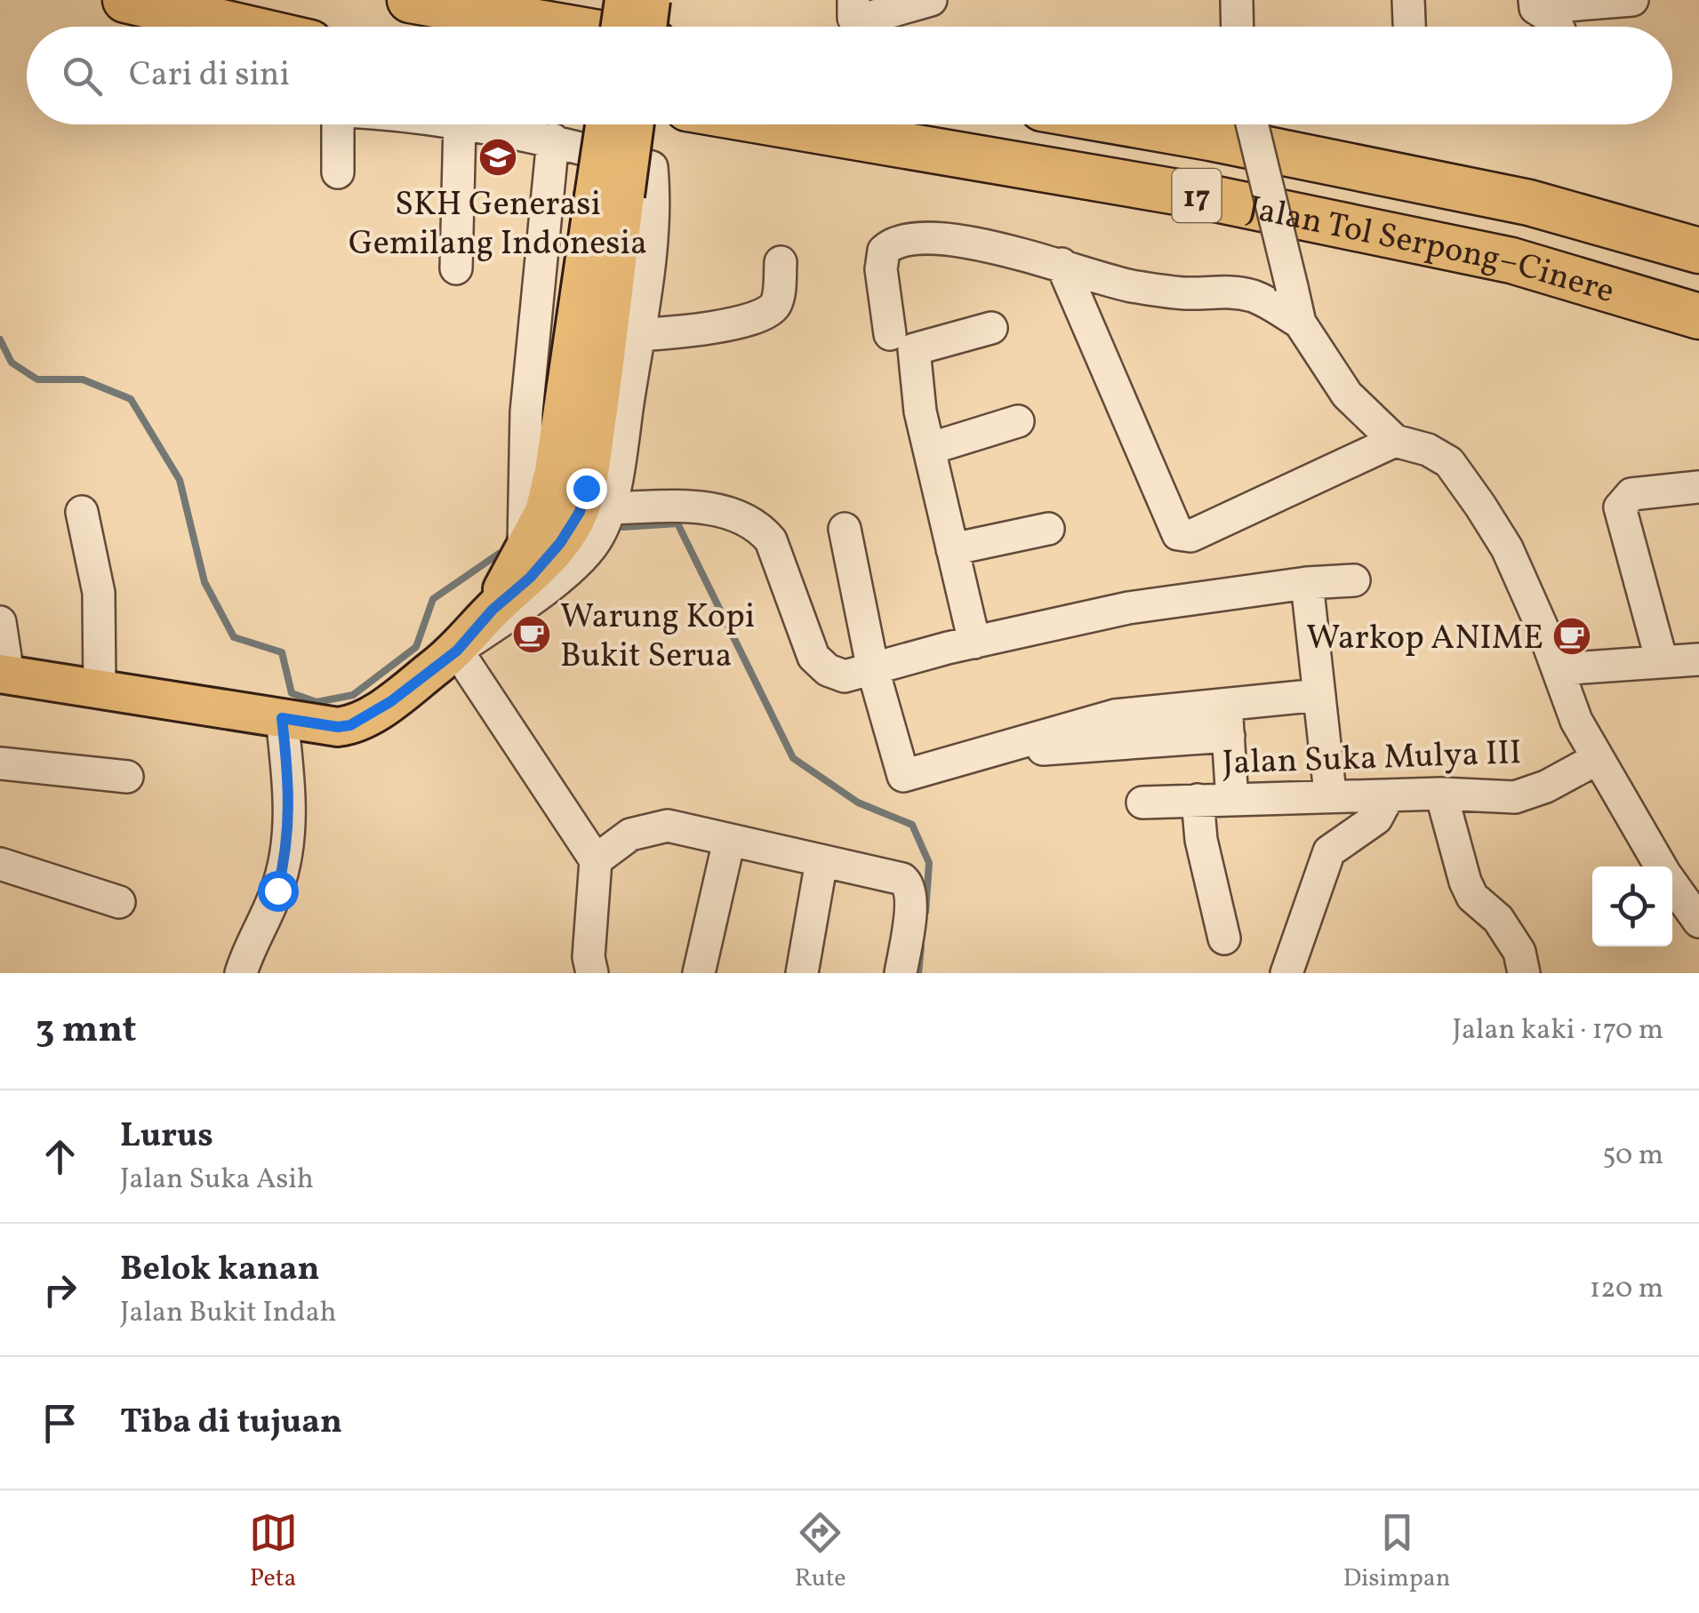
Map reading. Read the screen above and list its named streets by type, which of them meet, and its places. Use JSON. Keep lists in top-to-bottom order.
{
  "streets": {
    "highway": ["17", "Jalan Tol Serpong–Cinere"],
    "street": ["Jalan Suka Mulya III"]
  },
  "places": {
    "school or university": ["SKH Generasi Gemilang Indonesia"],
    "cafe": ["Warung Kopi Bukit Serua", "Warkop ANIME"]
  },
  "page": {
    "search": "Cari di sini",
    "heading": ["3 mnt", "Jalan kaki · 170 m"],
    "list": [
      ["Lurus", "Jalan Suka Asih", "50 m"],
      ["Belok kanan", "Jalan Bukit Indah", "120 m"],
      "Tiba di tujuan"
    ],
    "nav": ["Peta", "Rute", "Disimpan"]
  }
}
